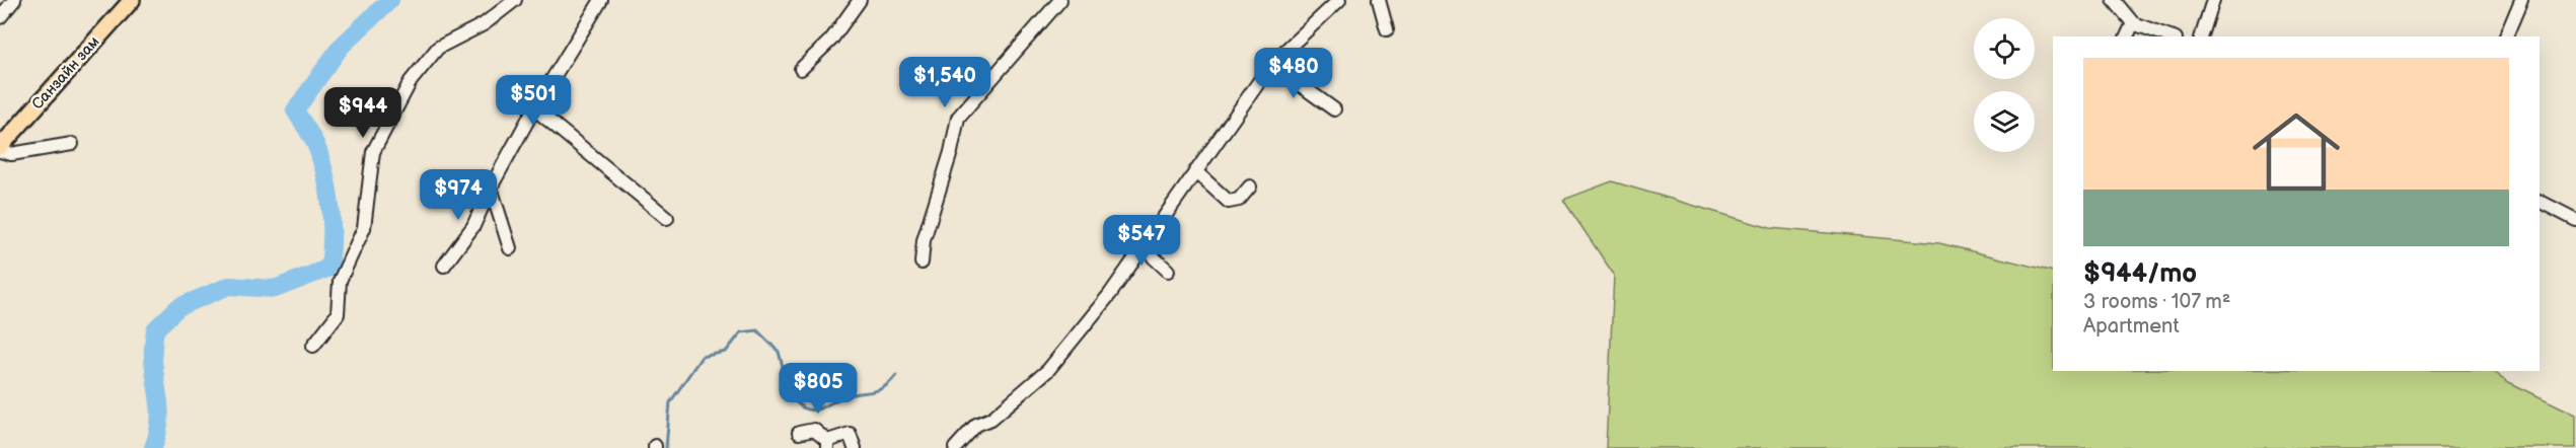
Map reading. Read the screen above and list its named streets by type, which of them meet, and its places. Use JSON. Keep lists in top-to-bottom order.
{
  "streets": {
    "main road": ["Санзайн зам"]
  },
  "page": {
    "list": [
      {
        "name": "$944/mo",
        "note": "3 rooms · 107 m² · Apartment"
      }
    ],
    "price": [
      "$480",
      "$1,540",
      "$501",
      "$944",
      "$974",
      "$547",
      "$805"
    ]
  }
}
